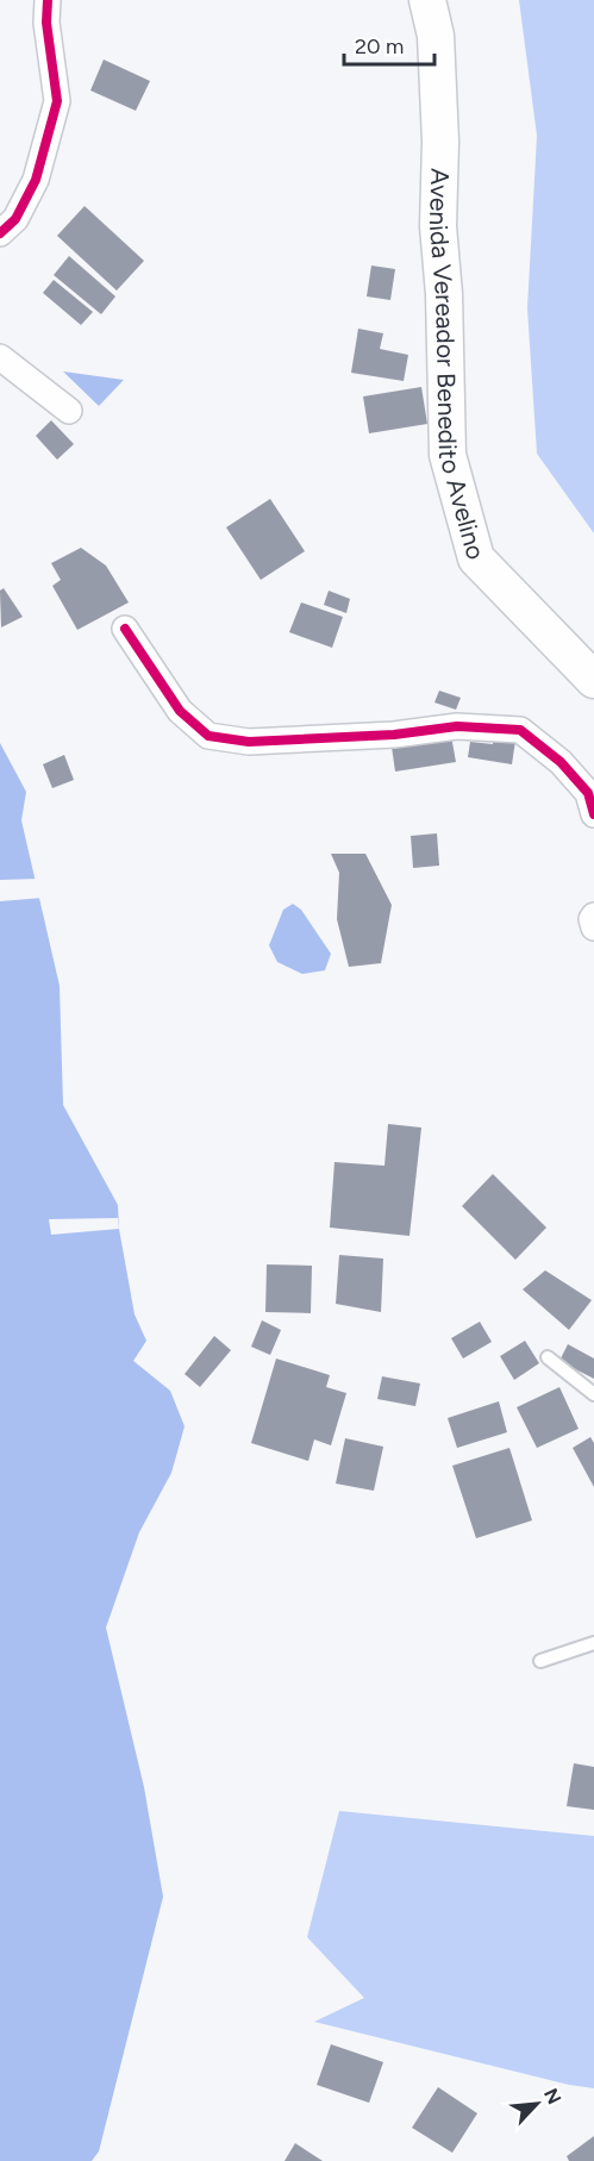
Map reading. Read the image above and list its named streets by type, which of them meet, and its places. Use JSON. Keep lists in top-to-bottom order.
{
  "streets": {
    "main road": ["Avenida Vereador Benedito Avelino"]
  },
  "scale_bar": "20 m",
  "north": "top right"
}
